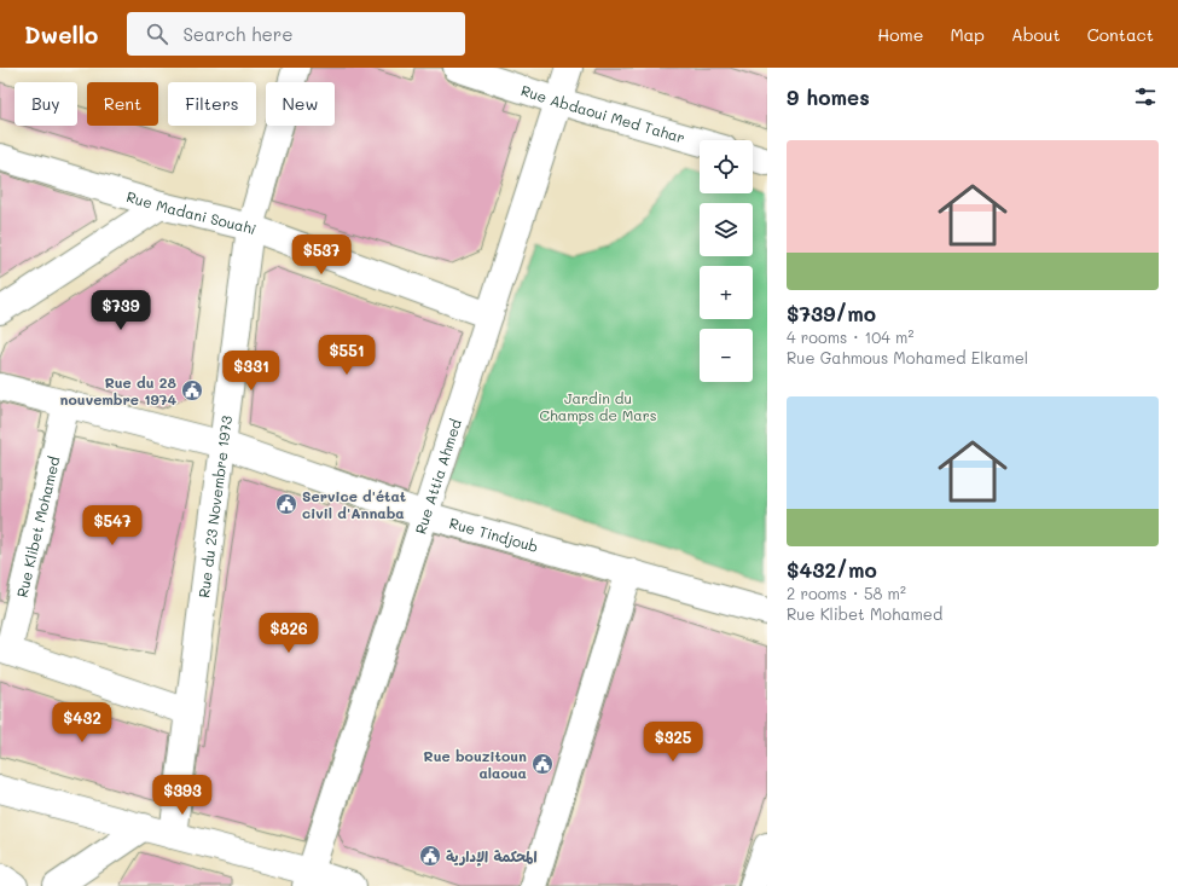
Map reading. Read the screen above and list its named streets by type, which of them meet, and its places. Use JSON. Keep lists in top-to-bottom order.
{
  "streets": {
    "street": [
      "Rue Abdaoui Med Tahar",
      "Rue Madani Souahi",
      "Rue Attia Ahmed",
      "Rue du 23 Novembre 1973",
      "Rue Klibet Mohamed",
      "Rue Tindjoub"
    ]
  },
  "crossings": [
    ["Rue Abdaoui Med Tahar", "Rue Attia Ahmed"],
    ["Rue Madani Souahi", "Rue Attia Ahmed"],
    ["Rue Madani Souahi", "Rue du 23 Novembre 1973"],
    ["Rue Attia Ahmed", "Rue Tindjoub"],
    ["Rue du 23 Novembre 1973", "Rue Klibet Mohamed"],
    ["Rue du 23 Novembre 1973", "Rue Tindjoub"],
    ["Rue Klibet Mohamed", "Rue Tindjoub"]
  ],
  "parks": ["Jardin du Champs de Mars"],
  "places": {
    "public building": [
      "Rue du 28 nouvembre 1974",
      "Service d'état civil d'Annaba",
      "Rue bouzitoun alaoua",
      "المحكمة الإدارية"
    ]
  },
  "page": {
    "header": "Dwello",
    "search": "Search here",
    "nav": [
      "Home",
      "Map",
      "About",
      "Contact"
    ],
    "heading": "9 homes",
    "chip": [
      "Buy",
      "Rent",
      "Filters",
      "New"
    ],
    "list": [
      {
        "name": "$739/mo",
        "note": "4 rooms · 104 m² · Rue Gahmous Mohamed Elkamel"
      },
      {
        "name": "$432/mo",
        "note": "2 rooms · 58 m² · Rue Klibet Mohamed"
      }
    ],
    "map_buttons": ["+", "−"],
    "price": [
      "$537",
      "$739",
      "$551",
      "$331",
      "$547",
      "$826",
      "$432",
      "$325",
      "$393"
    ]
  }
}
